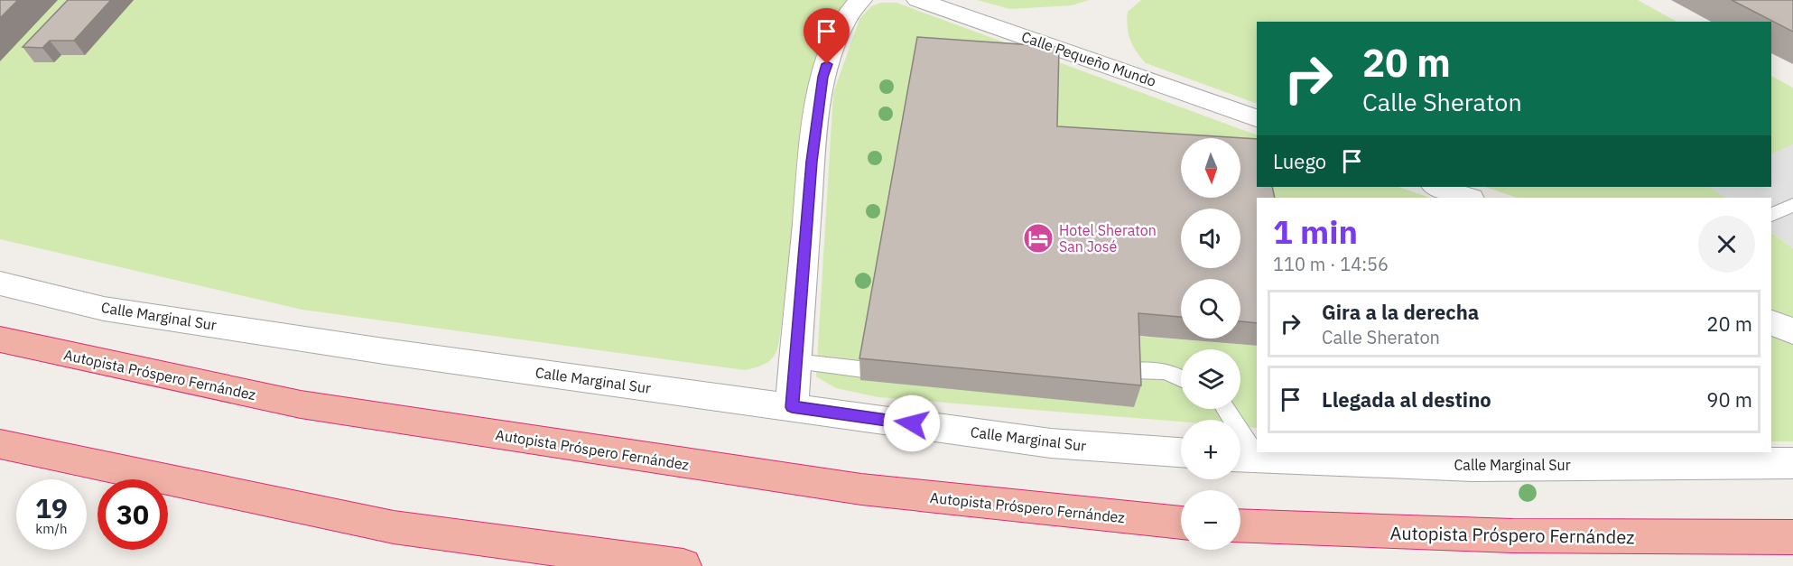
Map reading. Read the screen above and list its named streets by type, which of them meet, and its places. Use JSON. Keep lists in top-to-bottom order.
{
  "streets": {
    "highway": ["Autopista Próspero Fernández"],
    "street": ["Calle Pequeño Mundo", "Calle Marginal Sur"]
  },
  "places": {
    "hotel": ["Hotel Sheraton San José"]
  },
  "north": "bottom",
  "page": {
    "turn": ["20 m", "Calle Sheraton"],
    "then": "Luego",
    "map_buttons": ["+", "−"],
    "heading": ["1 min", "110 m · 14:56"],
    "list": [
      {
        "name": "Gira a la derecha",
        "note": "Calle Sheraton",
        "value": "20 m"
      },
      {
        "name": "Llegada al destino",
        "value": "90 m"
      }
    ],
    "speed": "19 km/h",
    "limit": "30"
  }
}
